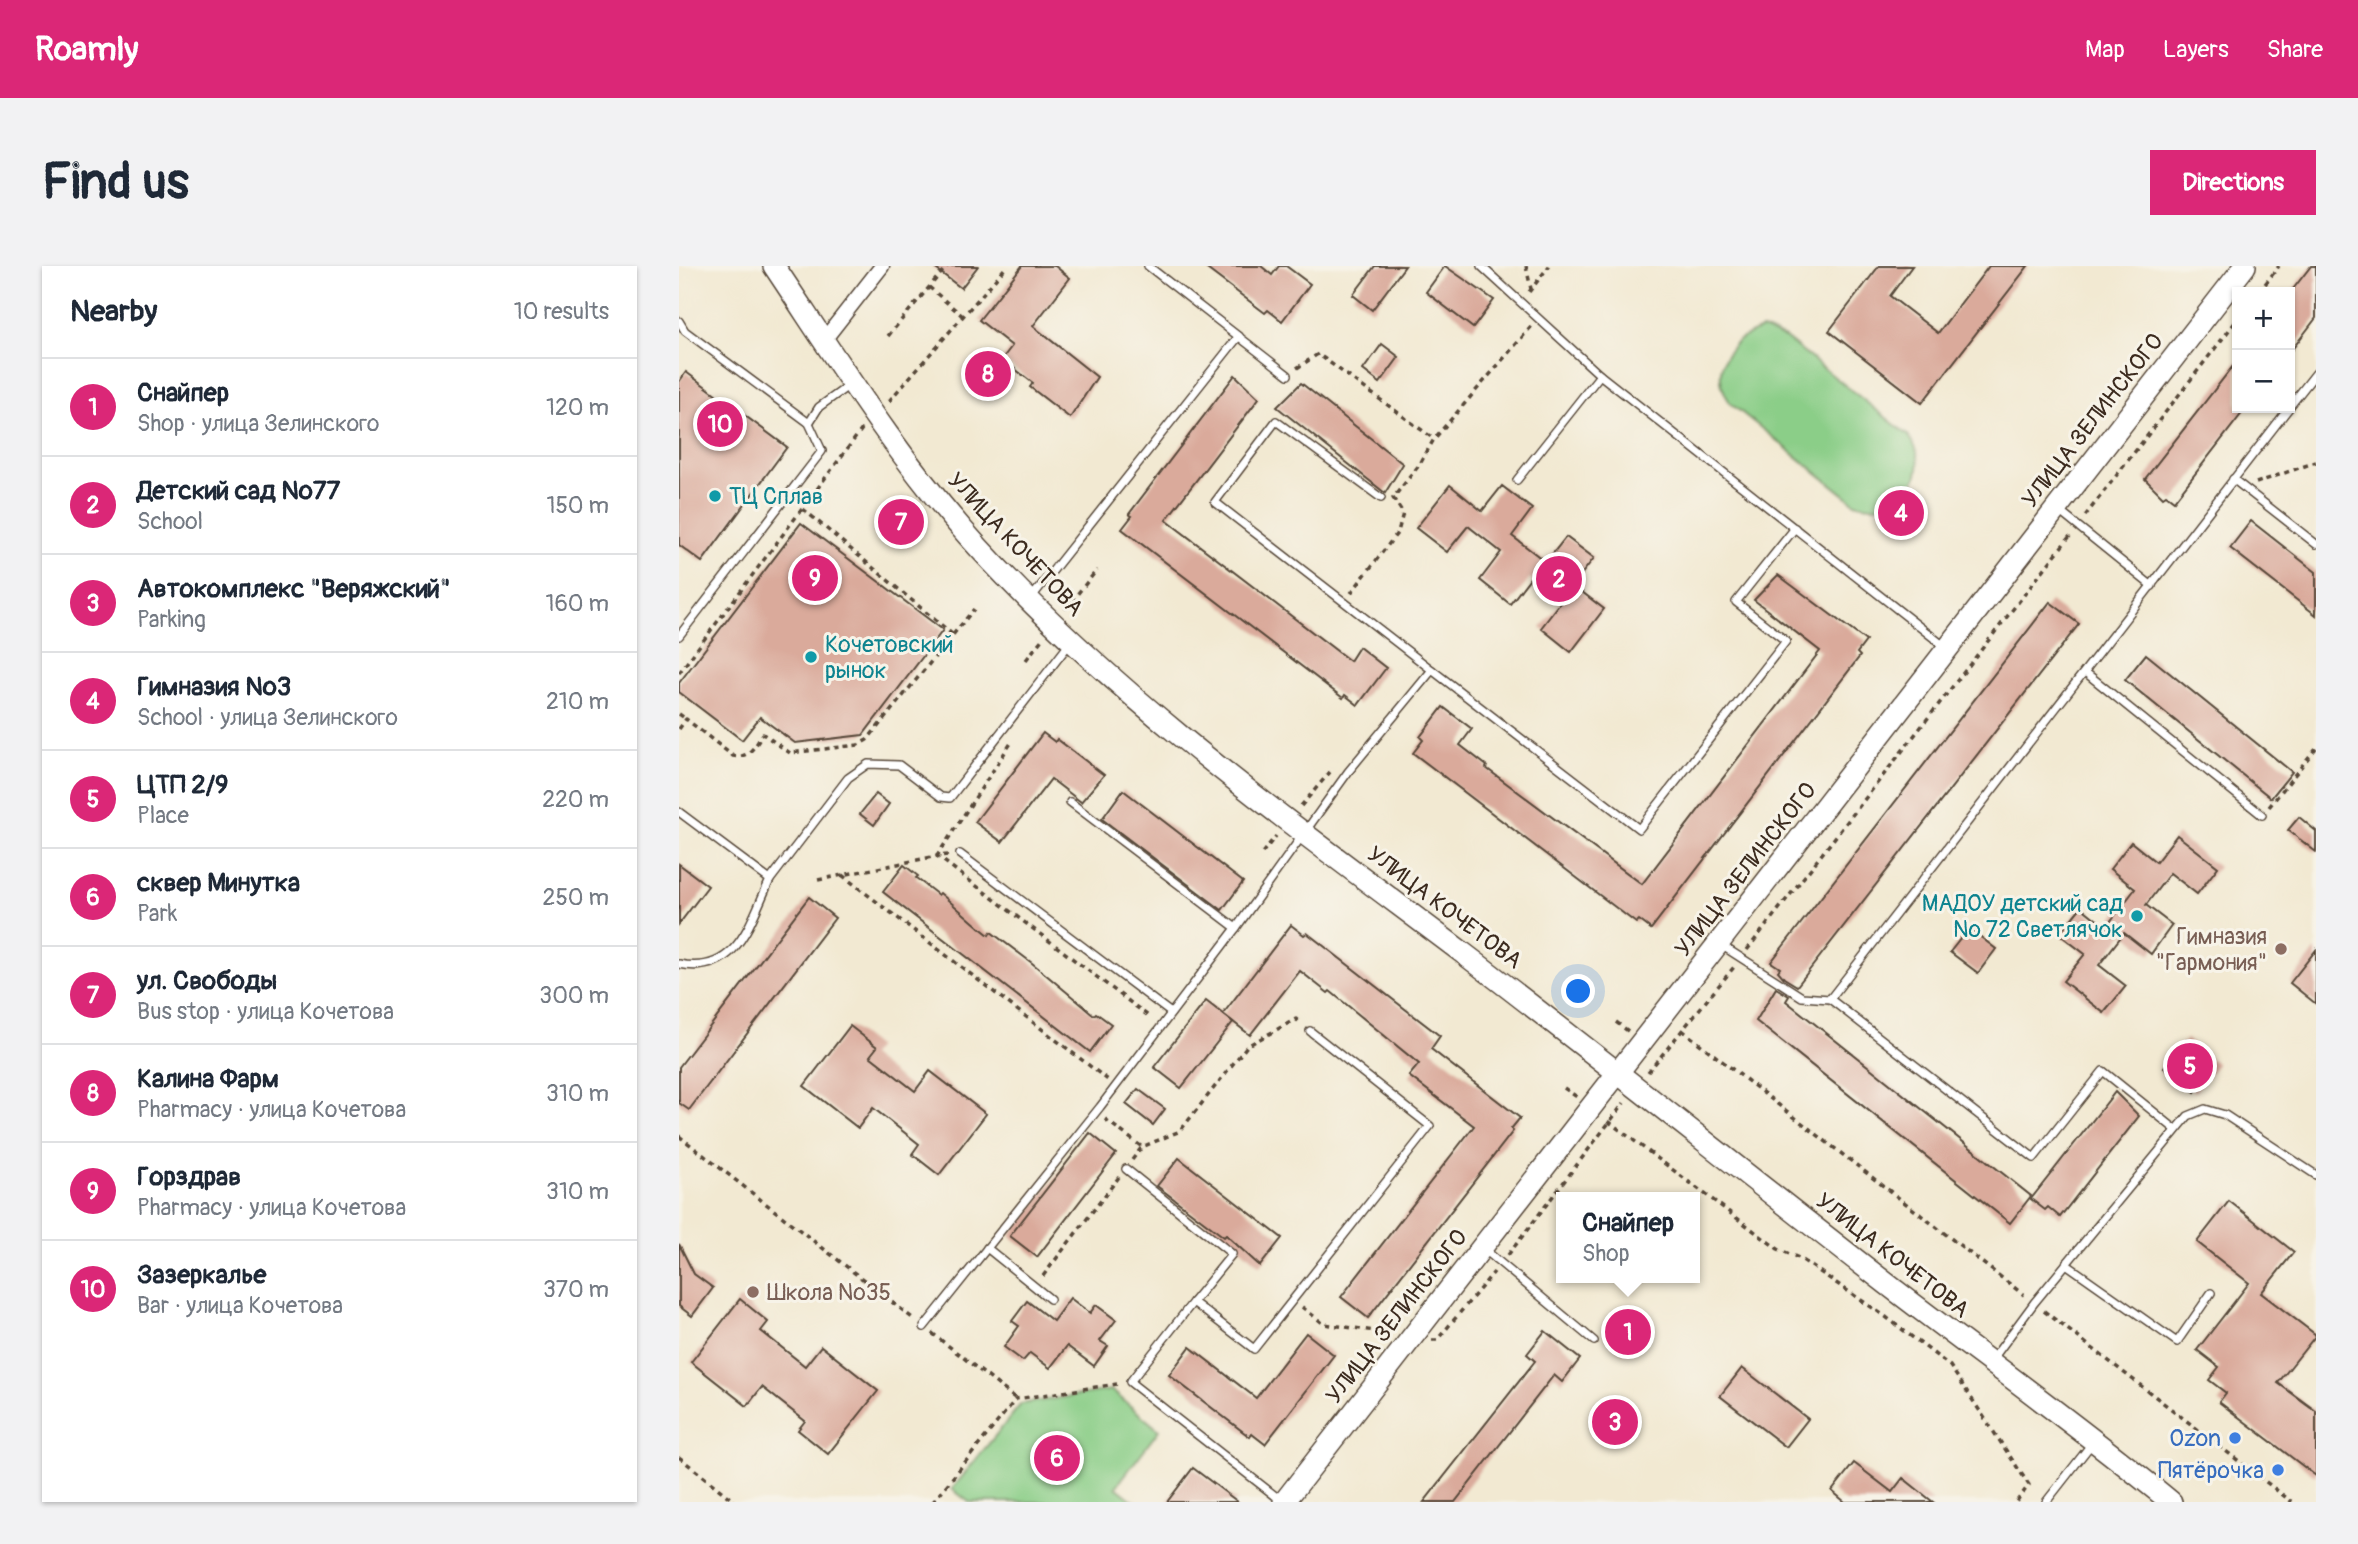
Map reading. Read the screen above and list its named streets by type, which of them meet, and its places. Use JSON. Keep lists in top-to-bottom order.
{
  "streets": {
    "main road": ["УЛИЦА ЗЕЛИНСКОГО", "УЛИЦА КОЧЕТОВА"]
  },
  "crossings": [
    ["УЛИЦА ЗЕЛИНСКОГО", "УЛИЦА КОЧЕТОВА"]
  ],
  "places": [
    "ТЦ Сплав",
    "Кочетовский рынок",
    "МАДОУ детский сад № 72 Светлячок",
    "Гимназия \"Гармония\"",
    "Школа №35",
    "Ozon",
    "Пятёрочка"
  ],
  "page": {
    "header": "Roamly",
    "nav": ["Map", "Layers", "Share"],
    "buttons": "Directions",
    "title": "Find us",
    "heading": ["Nearby", "10 results"],
    "map_buttons": ["+", "−"],
    "pins": [
      "8",
      "10",
      "4",
      "7",
      "9",
      "2",
      "5",
      "1",
      "3",
      "6"
    ],
    "list": [
      {
        "mark": "1",
        "name": "Снайпер",
        "note": "Shop · улица Зелинского",
        "value": "120 m"
      },
      {
        "mark": "2",
        "name": "Детский сад №77",
        "note": "School",
        "value": "150 m"
      },
      {
        "mark": "3",
        "name": "Автокомплекс \"Веряжский\"",
        "note": "Parking",
        "value": "160 m"
      },
      {
        "mark": "4",
        "name": "Гимназия №3",
        "note": "School · улица Зелинского",
        "value": "210 m"
      },
      {
        "mark": "5",
        "name": "ЦТП 2/9",
        "note": "Place",
        "value": "220 m"
      },
      {
        "mark": "6",
        "name": "сквер Минутка",
        "note": "Park",
        "value": "250 m"
      },
      {
        "mark": "7",
        "name": "ул. Свободы",
        "note": "Bus stop · улица Кочетова",
        "value": "300 m"
      },
      {
        "mark": "8",
        "name": "Калина Фарм",
        "note": "Pharmacy · улица Кочетова",
        "value": "310 m"
      },
      {
        "mark": "9",
        "name": "Горздрав",
        "note": "Pharmacy · улица Кочетова",
        "value": "310 m"
      },
      {
        "mark": "10",
        "name": "Зазеркалье",
        "note": "Bar · улица Кочетова",
        "value": "370 m"
      }
    ],
    "popup": ["Снайпер", "Shop"]
  }
}
